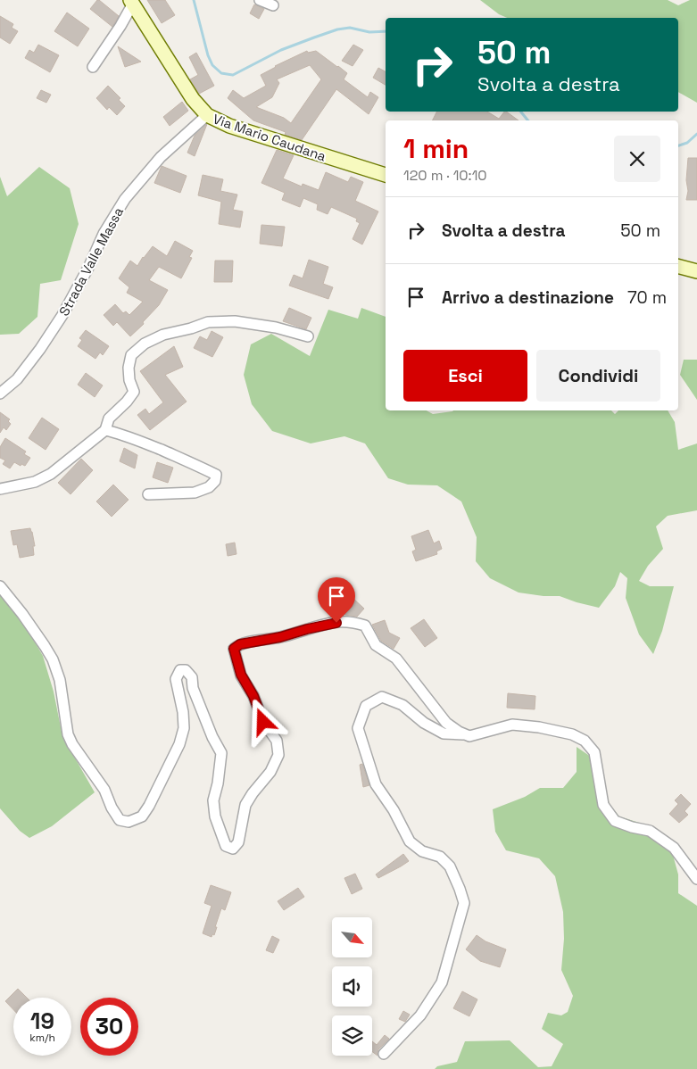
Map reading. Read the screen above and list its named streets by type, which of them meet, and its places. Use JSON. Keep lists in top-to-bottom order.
{
  "streets": {
    "main road": ["Via Mario Caudana"],
    "street": ["Strada Valle Massa"]
  },
  "crossings": [
    ["Via Mario Caudana", "Strada Valle Massa"]
  ],
  "north": "bottom right",
  "page": {
    "turn": ["50 m", "Svolta a destra"],
    "heading": ["1 min", "120 m · 10:10"],
    "list": [
      {
        "name": "Svolta a destra",
        "value": "50 m"
      },
      {
        "name": "Arrivo a destinazione",
        "value": "70 m"
      }
    ],
    "buttons": ["Esci", "Condividi"],
    "speed": "19 km/h",
    "limit": "30"
  }
}
